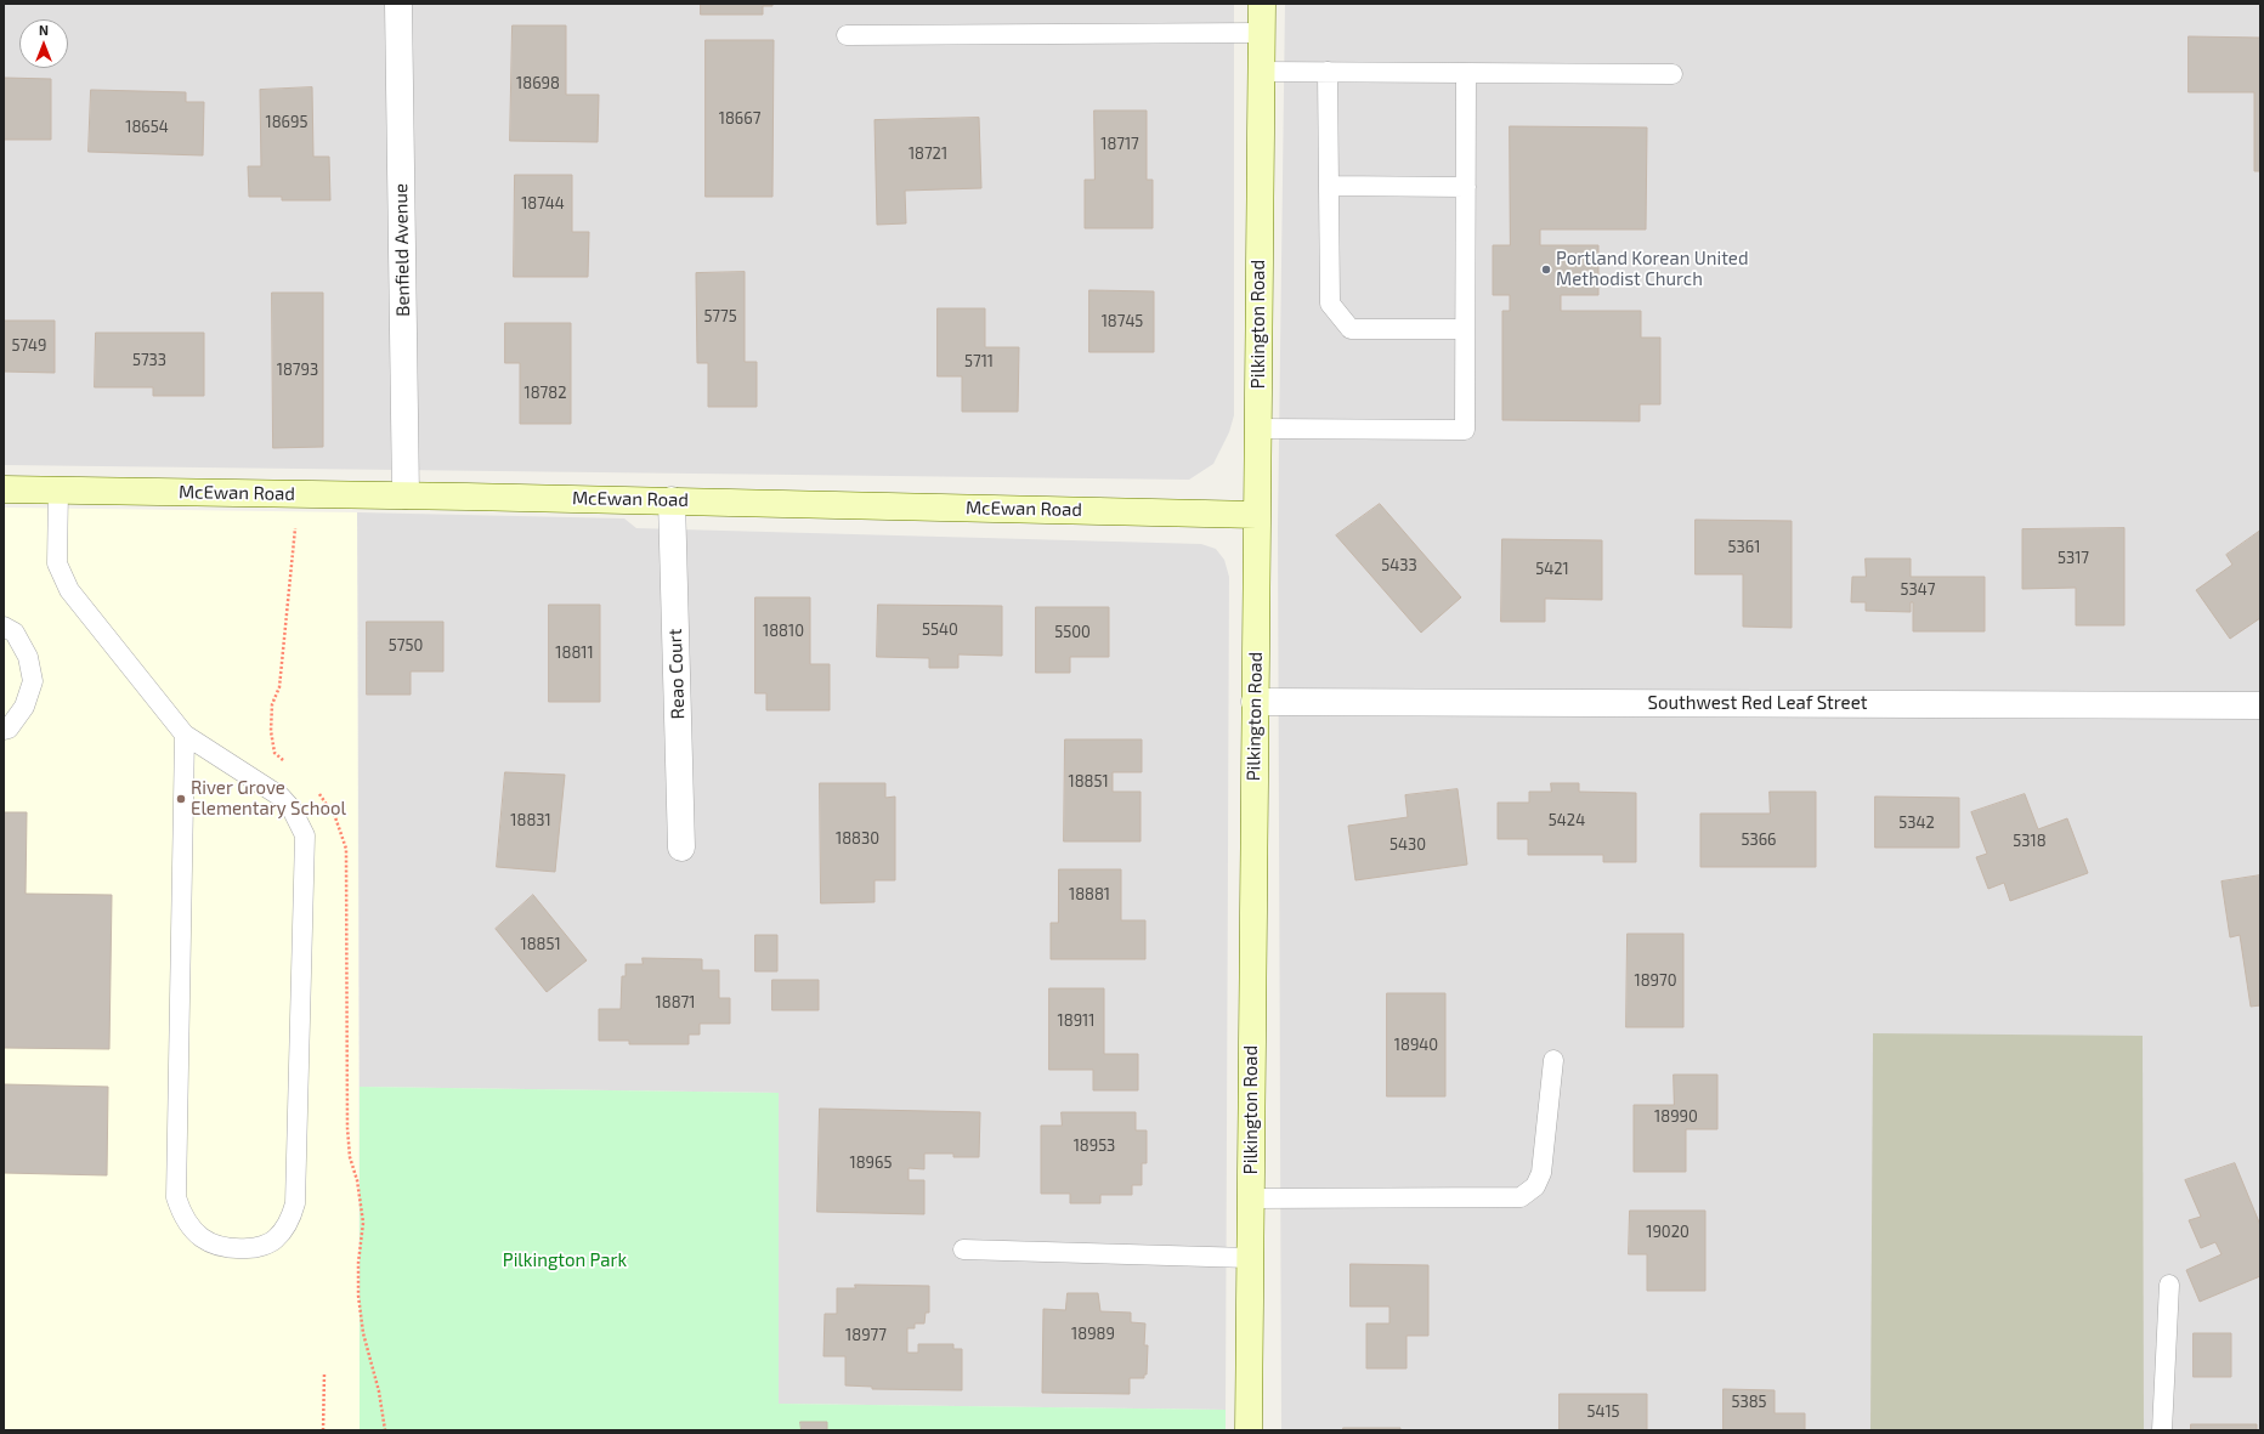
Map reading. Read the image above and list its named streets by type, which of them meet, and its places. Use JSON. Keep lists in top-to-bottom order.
{
  "streets": {
    "street": [
      "Benfield Avenue",
      "Pilkington Road",
      "McEwan Road",
      "Reao Court",
      "Southwest Red Leaf Street"
    ]
  },
  "crossings": [
    ["Benfield Avenue", "McEwan Road"],
    ["Pilkington Road", "McEwan Road"],
    ["Pilkington Road", "Southwest Red Leaf Street"],
    ["McEwan Road", "Reao Court"]
  ],
  "parks": ["Pilkington Park"],
  "places": ["Portland Korean United Methodist Church", "River Grove Elementary School"],
  "house_numbers": [
    "18698",
    "18667",
    "18695",
    "18654",
    "18717",
    "18721",
    "18744",
    "5775",
    "18745",
    "5749",
    "5733",
    "5711",
    "18793",
    "18782",
    "5361",
    "5317",
    "5433",
    "5421",
    "5347",
    "5540",
    "18810",
    "5500",
    "5750",
    "18811",
    "18851",
    "18831",
    "5424",
    "5342",
    "18830",
    "5366",
    "5318",
    "5430",
    "18881",
    "18851",
    "18970",
    "18871",
    "18911",
    "18940",
    "18990",
    "18953",
    "18965",
    "19020",
    "18989",
    "18977",
    "5385",
    "5415"
  ],
  "north": "top"
}
